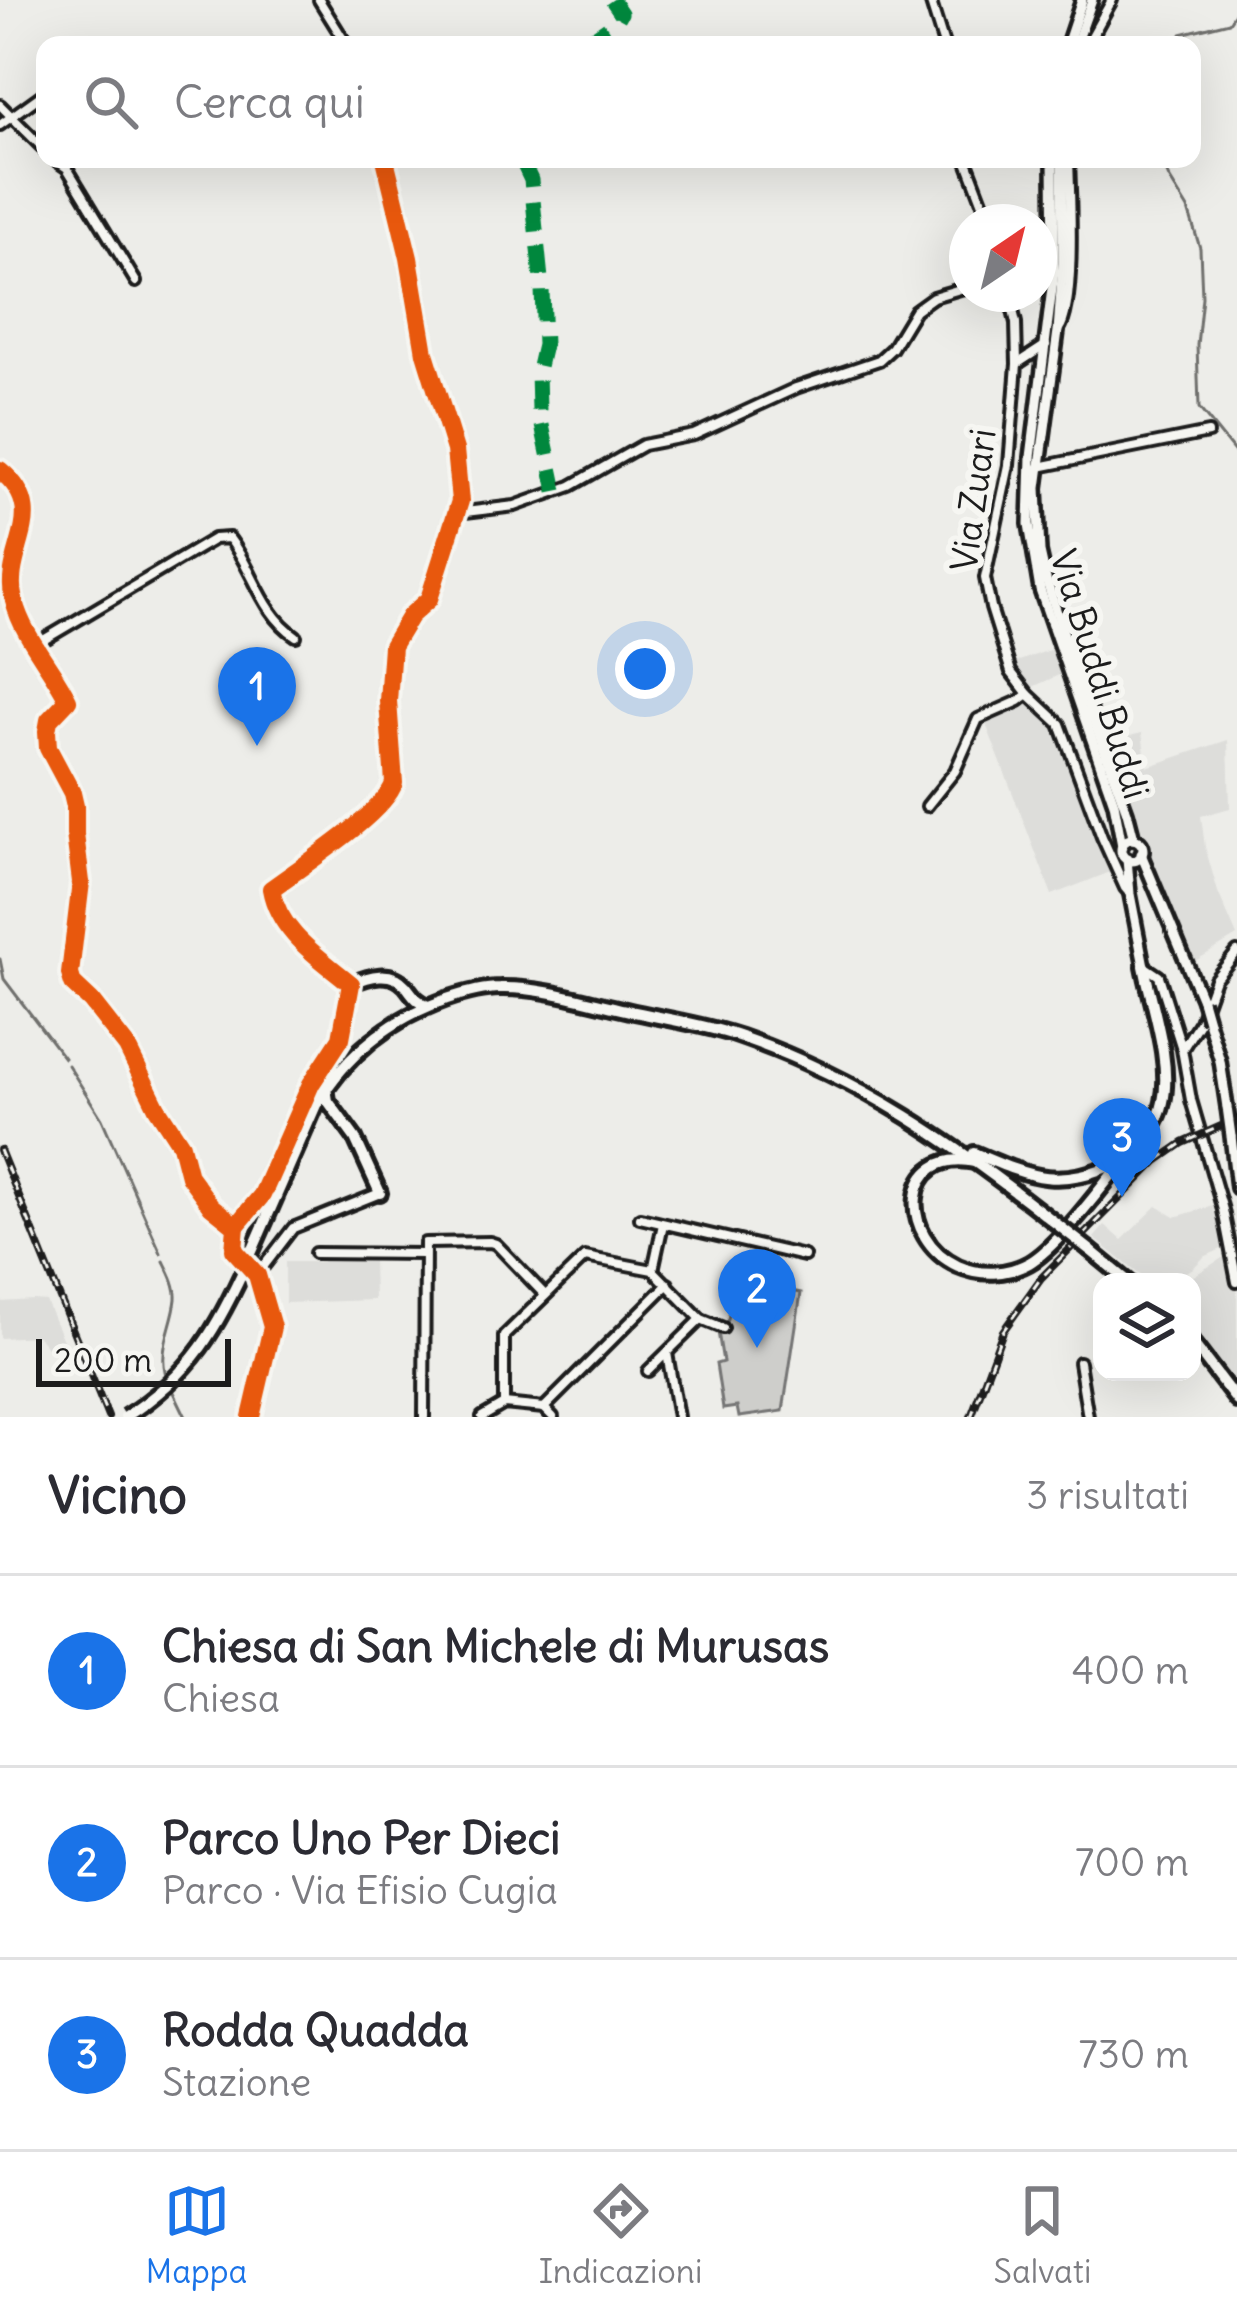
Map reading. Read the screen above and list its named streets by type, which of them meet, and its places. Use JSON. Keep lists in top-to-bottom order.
{
  "streets": {
    "main road": ["Via Buddi Buddi"],
    "street": ["Via Zuari"]
  },
  "scale_bar": "200 m",
  "north": "top right",
  "page": {
    "search": "Cerca qui",
    "pins": ["1", "3", "2"],
    "scale": "200 m",
    "heading": ["Vicino", "3 risultati"],
    "list": [
      {
        "mark": "1",
        "name": "Chiesa di San Michele di Murusas",
        "note": "Chiesa",
        "value": "400 m"
      },
      {
        "mark": "2",
        "name": "Parco Uno Per Dieci",
        "note": "Parco · Via Efisio Cugia",
        "value": "700 m"
      },
      {
        "mark": "3",
        "name": "Rodda Quadda",
        "note": "Stazione",
        "value": "730 m"
      }
    ],
    "nav": ["Mappa", "Indicazioni", "Salvati"]
  }
}
